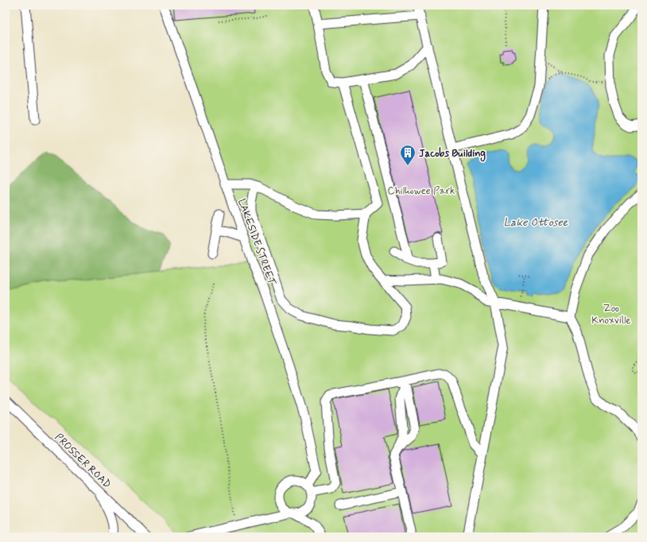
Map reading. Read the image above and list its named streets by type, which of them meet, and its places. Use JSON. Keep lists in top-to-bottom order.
{
  "streets": {
    "street": ["LAKESIDE STREET", "PROSSER ROAD"]
  },
  "water": ["Lake Ottosee"],
  "parks": ["Chilhowee Park", "Zoo Knoxville"],
  "places": {
    "building": ["Jacobs Building"]
  }
}
